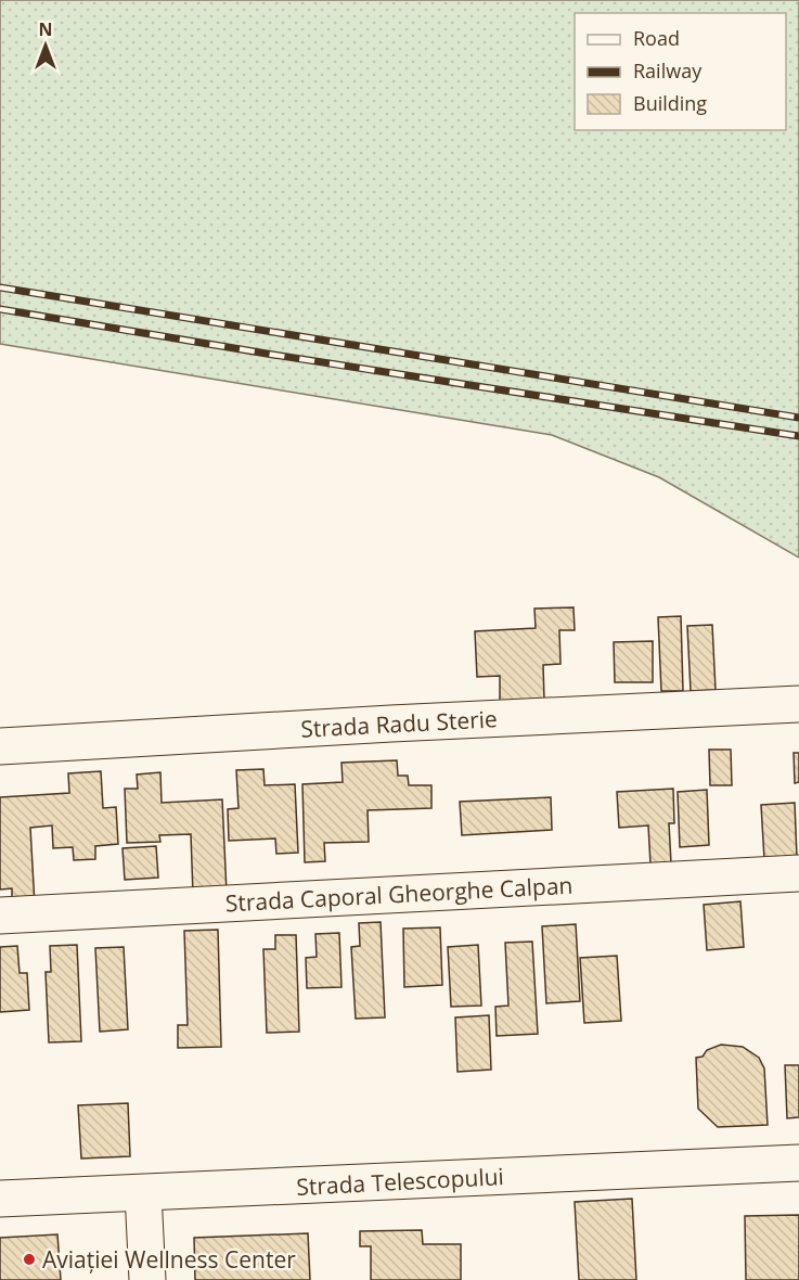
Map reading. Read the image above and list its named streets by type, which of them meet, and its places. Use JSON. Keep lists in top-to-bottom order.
{
  "streets": {
    "street": ["Strada Radu Sterie", "Strada Caporal Gheorghe Calpan", "Strada Telescopului"]
  },
  "places": ["Aviației Wellness Center"],
  "legend": ["Road", "Railway", "Building"],
  "north": "top"
}
